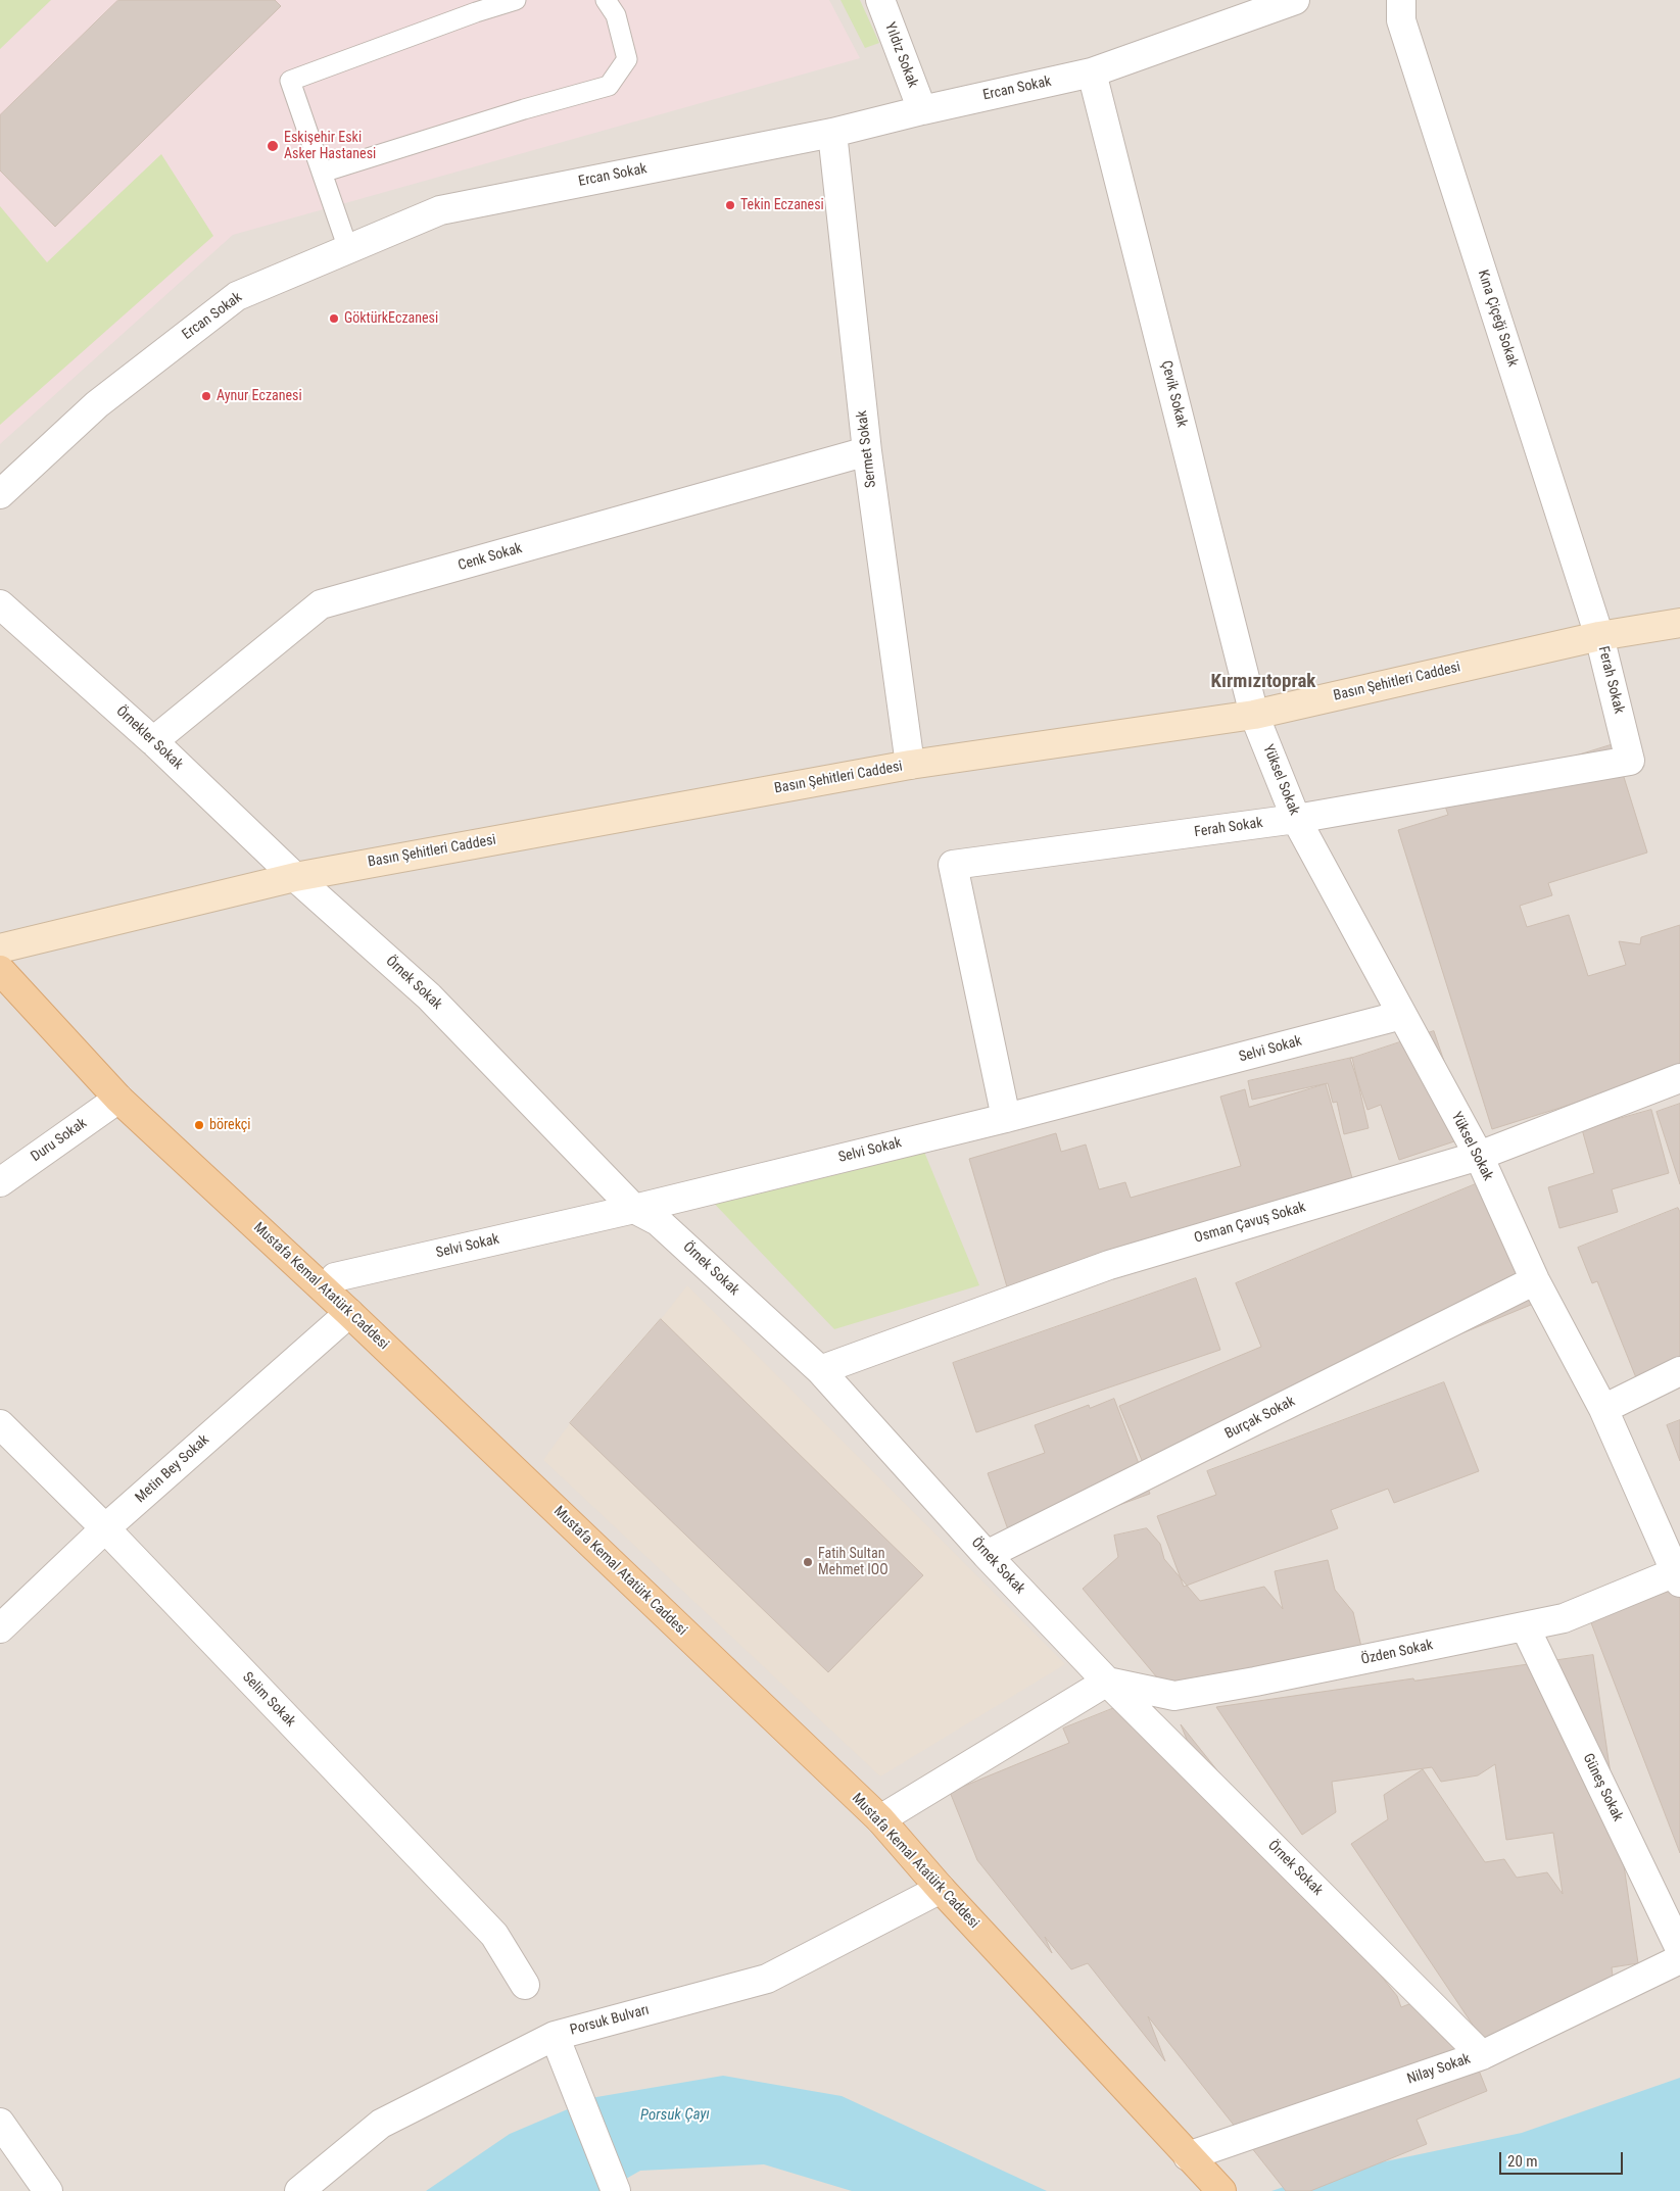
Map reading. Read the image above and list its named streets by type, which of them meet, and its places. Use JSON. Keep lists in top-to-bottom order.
{
  "streets": {
    "main road": ["Basın Şehitleri Caddesi", "Mustafa Kemal Atatürk Caddesi"],
    "street": [
      "Yıldız Sokak",
      "Ercan Sokak",
      "Kına Çiçeği Sokak",
      "Çevik Sokak",
      "Sermet Sokak",
      "Cenk Sokak",
      "Ferah Sokak",
      "Örnekler Sokak",
      "Yüksel Sokak",
      "Örnek Sokak",
      "Selvi Sokak",
      "Duru Sokak",
      "Osman Çavuş Sokak",
      "Burçak Sokak",
      "Metin Bey Sokak",
      "Özden Sokak",
      "Selim Sokak",
      "Güneş Sokak",
      "Porsuk Bulvarı",
      "Nilay Sokak"
    ]
  },
  "crossings": [
    ["Yıldız Sokak", "Ercan Sokak"],
    ["Ercan Sokak", "Çevik Sokak"],
    ["Ercan Sokak", "Sermet Sokak"],
    ["Kına Çiçeği Sokak", "Ferah Sokak"],
    ["Kına Çiçeği Sokak", "Basın Şehitleri Caddesi"],
    ["Çevik Sokak", "Basın Şehitleri Caddesi"],
    ["Çevik Sokak", "Yüksel Sokak"],
    ["Sermet Sokak", "Cenk Sokak"],
    ["Sermet Sokak", "Basın Şehitleri Caddesi"],
    ["Cenk Sokak", "Örnekler Sokak"],
    ["Ferah Sokak", "Basın Şehitleri Caddesi"],
    ["Ferah Sokak", "Yüksel Sokak"],
    ["Ferah Sokak", "Selvi Sokak"],
    ["Basın Şehitleri Caddesi", "Örnekler Sokak"],
    ["Basın Şehitleri Caddesi", "Yüksel Sokak"],
    ["Basın Şehitleri Caddesi", "Örnek Sokak"],
    ["Örnekler Sokak", "Örnek Sokak"],
    ["Yüksel Sokak", "Selvi Sokak"],
    ["Yüksel Sokak", "Osman Çavuş Sokak"],
    ["Yüksel Sokak", "Burçak Sokak"],
    ["Yüksel Sokak", "Özden Sokak"],
    ["Örnek Sokak", "Selvi Sokak"],
    ["Örnek Sokak", "Osman Çavuş Sokak"],
    ["Örnek Sokak", "Burçak Sokak"],
    ["Örnek Sokak", "Özden Sokak"],
    ["Örnek Sokak", "Nilay Sokak"],
    ["Duru Sokak", "Mustafa Kemal Atatürk Caddesi"],
    ["Mustafa Kemal Atatürk Caddesi", "Metin Bey Sokak"],
    ["Mustafa Kemal Atatürk Caddesi", "Porsuk Bulvarı"],
    ["Mustafa Kemal Atatürk Caddesi", "Nilay Sokak"],
    ["Metin Bey Sokak", "Selim Sokak"],
    ["Özden Sokak", "Güneş Sokak"]
  ],
  "districts": ["Kırmızıtoprak"],
  "water": ["Porsuk Çayı"],
  "places": [
    "Eskişehir Eski Asker Hastanesi",
    "Tekin Eczanesi",
    "GöktürkEczanesi",
    "Aynur Eczanesi",
    "börekçi",
    "Fatih Sultan Mehmet IOO"
  ],
  "scale_bar": "20 m"
}
